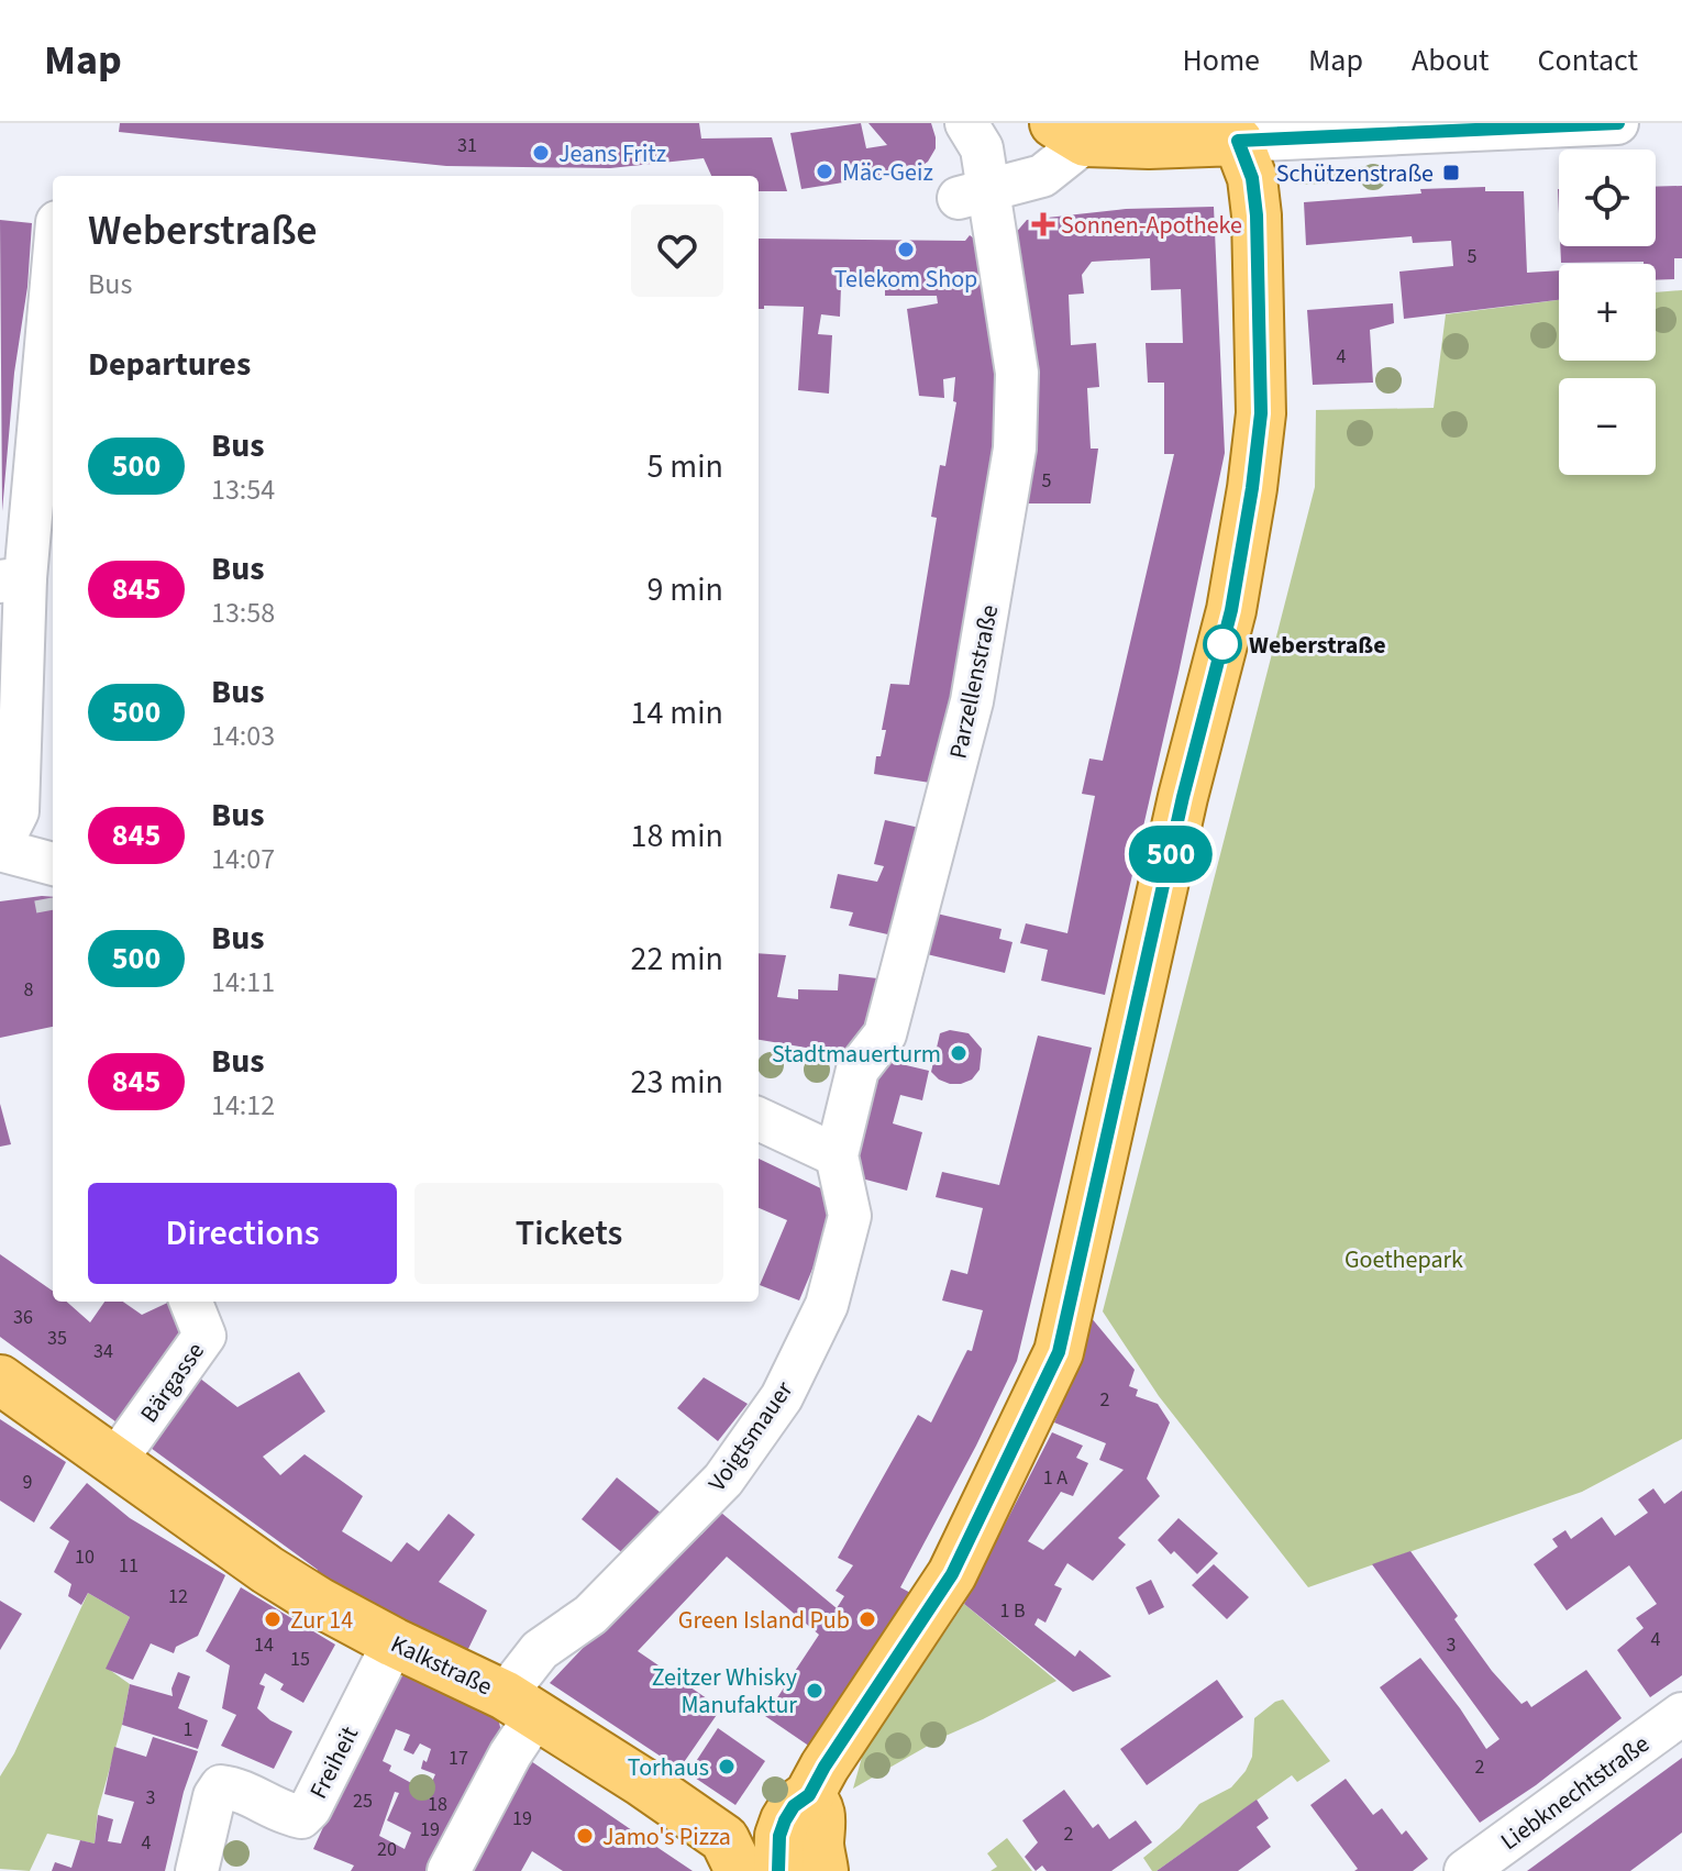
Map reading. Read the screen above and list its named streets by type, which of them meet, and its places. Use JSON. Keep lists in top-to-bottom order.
{
  "streets": {
    "main road": ["Kalkstraße"],
    "street": [
      "Parzellenstraße",
      "Bärgasse",
      "Voigtsmauer",
      "Freiheit",
      "Liebknechtstraße"
    ]
  },
  "crossings": [
    ["Parzellenstraße", "Voigtsmauer"],
    ["Bärgasse", "Kalkstraße"],
    ["Voigtsmauer", "Kalkstraße"],
    ["Kalkstraße", "Freiheit"]
  ],
  "parks": ["Goethepark"],
  "places": {
    "other": [
      "Jeans Fritz",
      "Mäc-Geiz",
      "Telekom Shop",
      "Weberstraße",
      "Stadtmauerturm",
      "Zur 14",
      "Green Island Pub",
      "Zeitzer Whisky Manufaktur",
      "Torhaus",
      "Jamo's Pizza"
    ],
    "transit": ["Schützenstraße"],
    "health": ["Sonnen-Apotheke"]
  },
  "lines": ["bus line 500"],
  "house_numbers": [
    "31",
    "5",
    "4",
    "5",
    "8",
    "36",
    "35",
    "34",
    "2",
    "1 A",
    "9",
    "10",
    "11",
    "12",
    "1 B",
    "4",
    "14",
    "3",
    "15",
    "1",
    "17",
    "2",
    "3",
    "25",
    "18",
    "19",
    "19",
    "2",
    "4",
    "20"
  ],
  "page": {
    "header": "Map",
    "nav": [
      "Home",
      "Map",
      "About",
      "Contact"
    ],
    "on_map": "500",
    "map_buttons": ["+", "−"],
    "heading": [
      ["Weberstraße", "Bus"],
      "Departures"
    ],
    "list": [
      {
        "mark": "500",
        "name": "Bus",
        "note": "13:54",
        "value": "5 min"
      },
      {
        "mark": "845",
        "name": "Bus",
        "note": "13:58",
        "value": "9 min"
      },
      {
        "mark": "500",
        "name": "Bus",
        "note": "14:03",
        "value": "14 min"
      },
      {
        "mark": "845",
        "name": "Bus",
        "note": "14:07",
        "value": "18 min"
      },
      {
        "mark": "500",
        "name": "Bus",
        "note": "14:11",
        "value": "22 min"
      },
      {
        "mark": "845",
        "name": "Bus",
        "note": "14:12",
        "value": "23 min"
      }
    ],
    "buttons": ["Directions", "Tickets"]
  }
}
